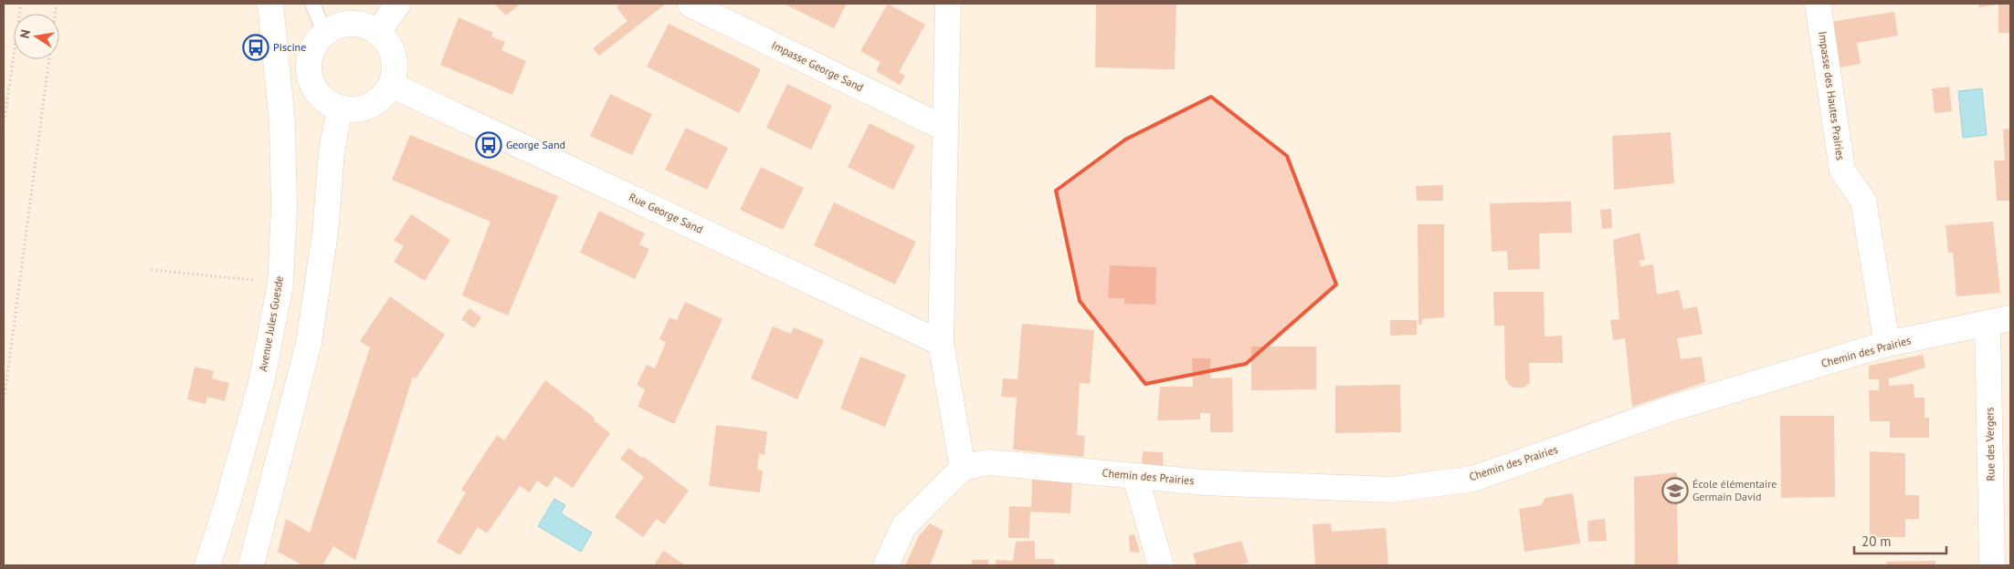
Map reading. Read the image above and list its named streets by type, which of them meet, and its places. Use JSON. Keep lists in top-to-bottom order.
{
  "streets": {
    "street": [
      "Impasse George Sand",
      "Impasse des Hautes Prairies",
      "Rue George Sand",
      "Avenue Jules Guesde",
      "Chemin des Prairies",
      "Rue des Vergers"
    ]
  },
  "crossings": [
    ["Impasse des Hautes Prairies", "Chemin des Prairies"],
    ["Chemin des Prairies", "Rue des Vergers"]
  ],
  "places": {
    "bus stop": ["Piscine", "George Sand"],
    "school or university": ["École élémentaire Germain David"]
  },
  "scale_bar": "20 m",
  "north": "left"
}
